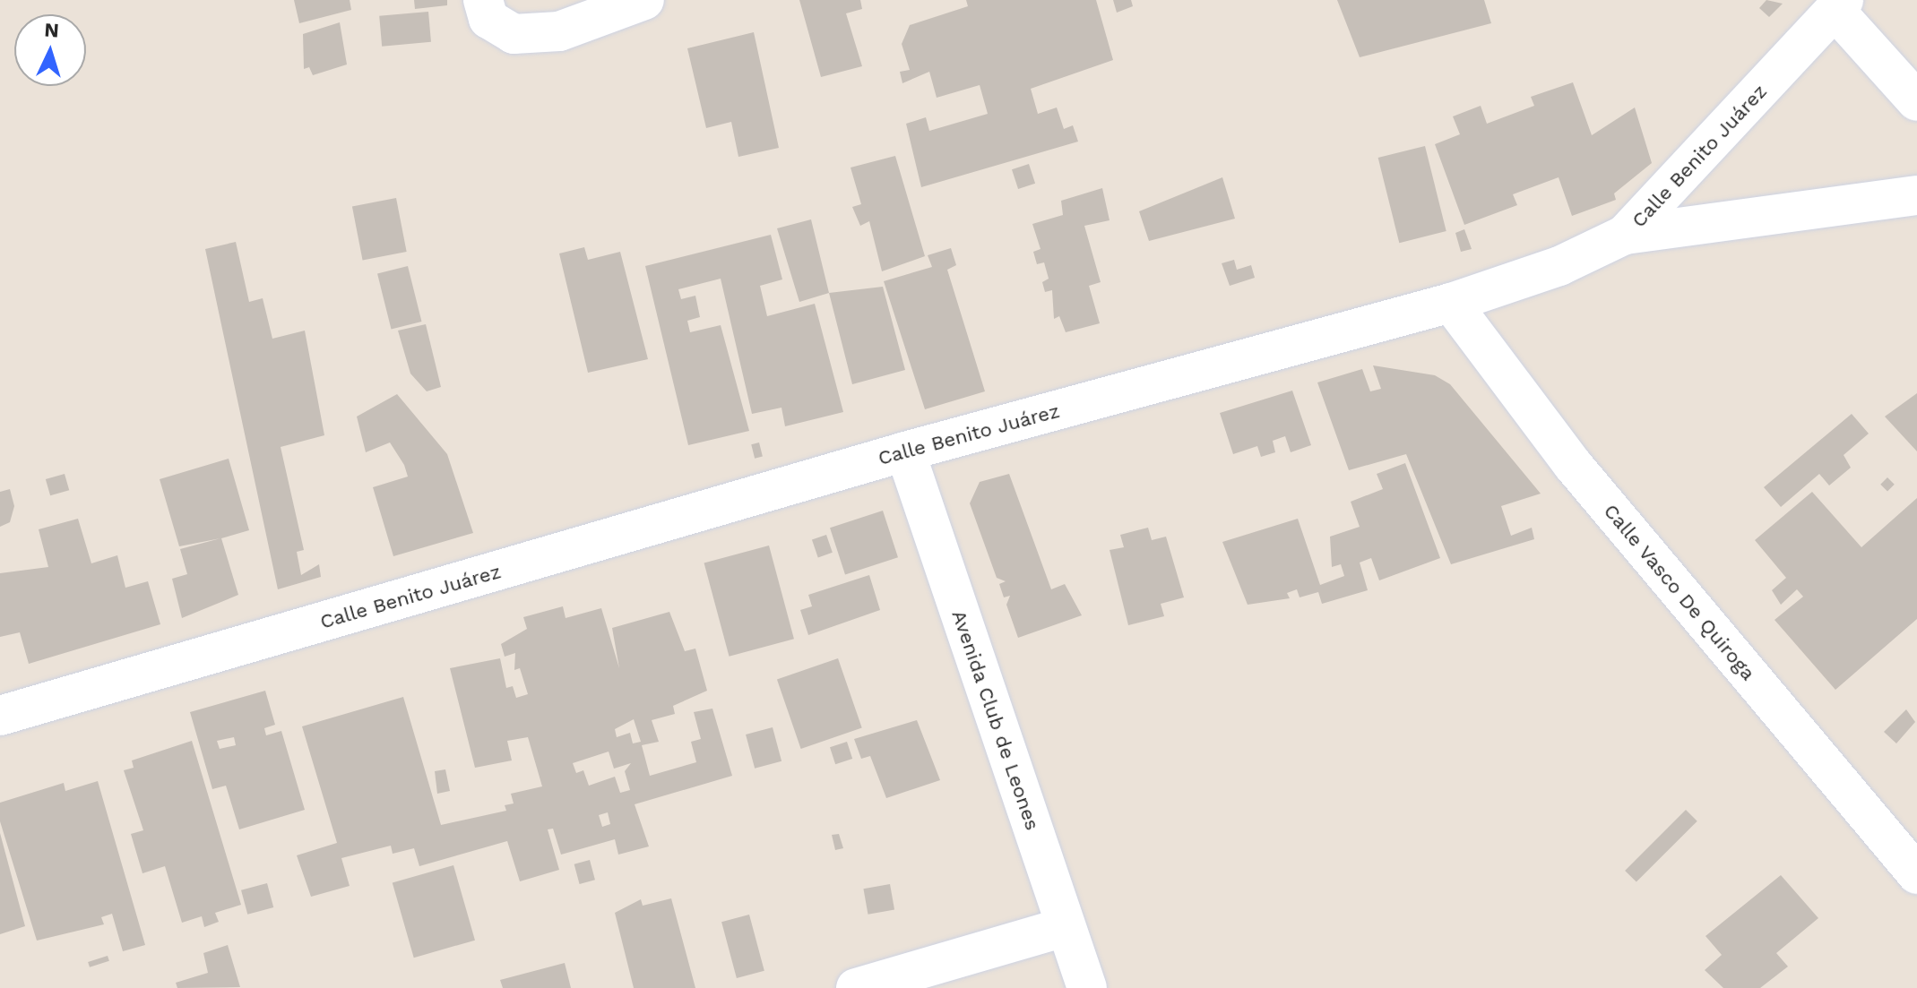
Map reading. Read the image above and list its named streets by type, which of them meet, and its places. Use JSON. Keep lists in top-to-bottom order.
{
  "streets": {
    "street": ["Calle Benito Juárez", "Calle Vasco De Quiroga", "Avenida Club de Leones"]
  },
  "crossings": [
    ["Calle Benito Juárez", "Calle Vasco De Quiroga"],
    ["Calle Benito Juárez", "Avenida Club de Leones"]
  ],
  "north": "top"
}
